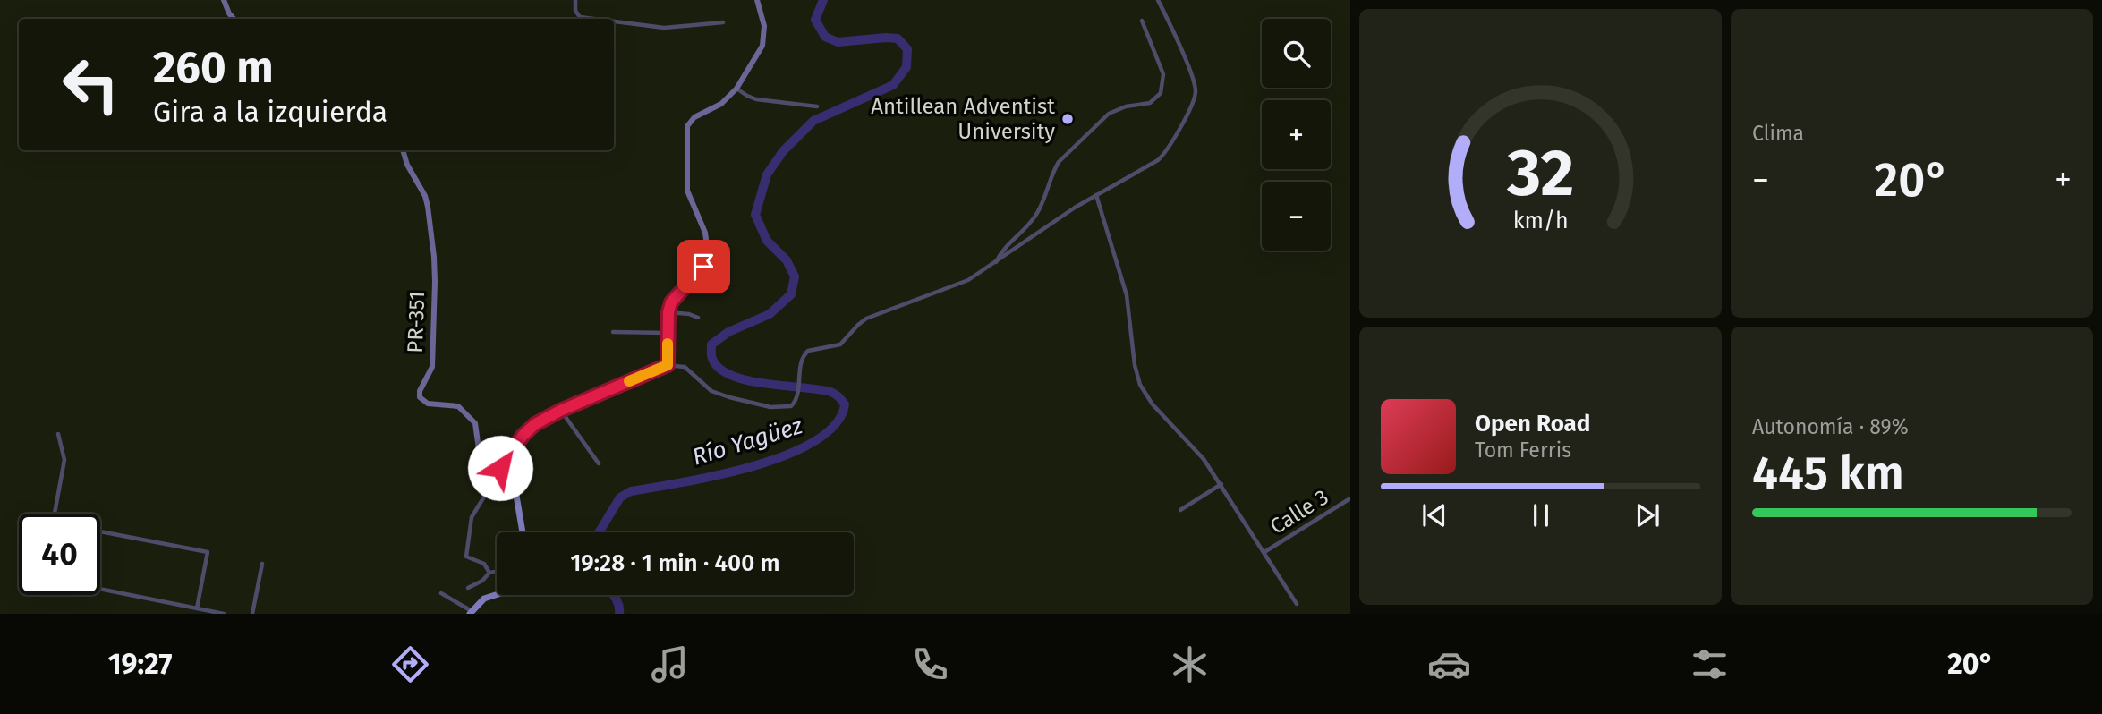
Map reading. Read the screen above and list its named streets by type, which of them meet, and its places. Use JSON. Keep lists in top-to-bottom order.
{
  "streets": {
    "street": ["PR-351", "Calle 3"]
  },
  "water": ["Río Yagüez"],
  "places": ["Antillean Adventist University"],
  "page": {
    "tile": [
      "Clima",
      ["Autonomía · 89%", "445 km"]
    ],
    "map_buttons": ["+", "−"],
    "turn": ["260 m", "Gira a la izquierda"],
    "heat": ["−", "20°", "+"],
    "song": ["Open Road", "Tom Ferris"],
    "limit": "40",
    "trip": "19:28 · 1 min · 400 m",
    "tabs": ["19:27", "20°"],
    "gauge": ["32", "km/h"]
  }
}
